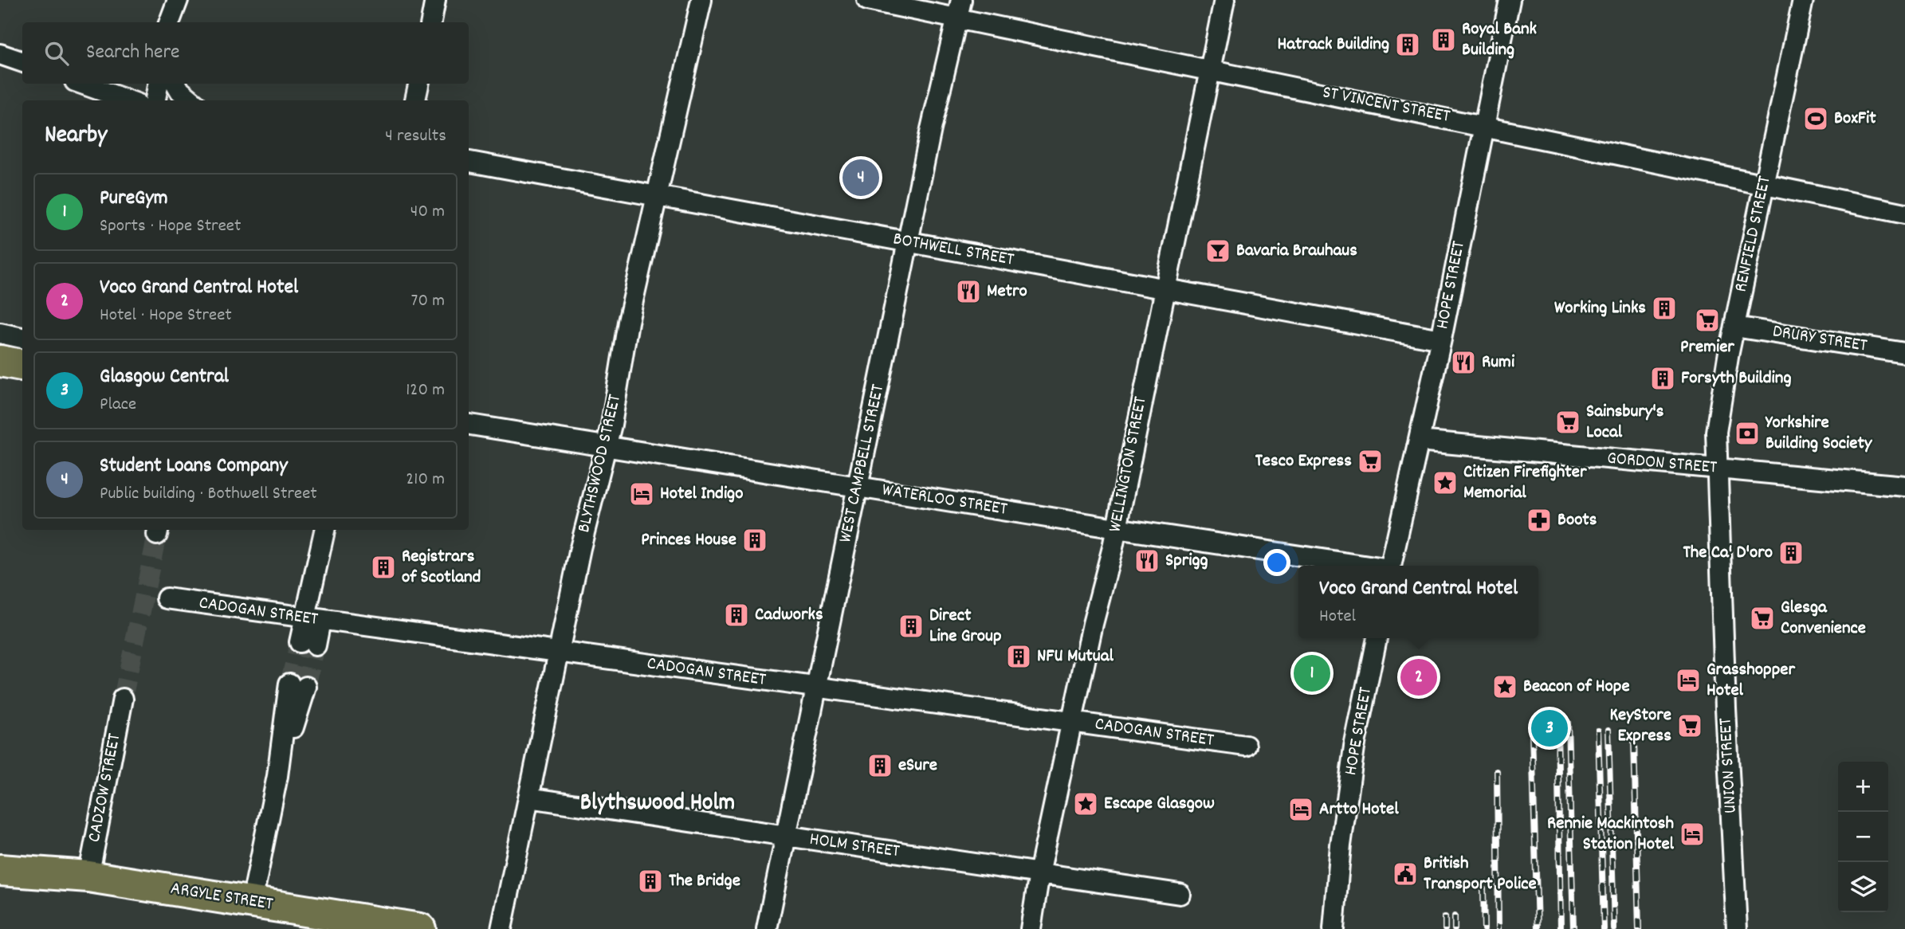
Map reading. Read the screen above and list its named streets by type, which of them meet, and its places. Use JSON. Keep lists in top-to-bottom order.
{
  "streets": {
    "main road": ["ARGYLE STREET"],
    "street": [
      "ST VINCENT STREET",
      "RENFIELD STREET",
      "BOTHWELL STREET",
      "HOPE STREET",
      "DRURY STREET",
      "BLYTHSWOOD STREET",
      "WEST CAMPBELL STREET",
      "GORDON STREET",
      "WELLINGTON STREET",
      "WATERLOO STREET",
      "CADOGAN STREET",
      "UNION STREET",
      "CADZOW STREET",
      "HOLM STREET"
    ]
  },
  "crossings": [
    ["ST VINCENT STREET", "RENFIELD STREET"],
    ["ST VINCENT STREET", "HOPE STREET"],
    ["ST VINCENT STREET", "WEST CAMPBELL STREET"],
    ["ST VINCENT STREET", "WELLINGTON STREET"],
    ["RENFIELD STREET", "DRURY STREET"],
    ["RENFIELD STREET", "GORDON STREET"],
    ["RENFIELD STREET", "UNION STREET"],
    ["BOTHWELL STREET", "HOPE STREET"],
    ["BOTHWELL STREET", "BLYTHSWOOD STREET"],
    ["BOTHWELL STREET", "WEST CAMPBELL STREET"],
    ["BOTHWELL STREET", "WELLINGTON STREET"],
    ["HOPE STREET", "GORDON STREET"],
    ["BLYTHSWOOD STREET", "WATERLOO STREET"],
    ["BLYTHSWOOD STREET", "CADOGAN STREET"],
    ["BLYTHSWOOD STREET", "HOLM STREET"],
    ["WEST CAMPBELL STREET", "WATERLOO STREET"],
    ["WEST CAMPBELL STREET", "CADOGAN STREET"],
    ["WEST CAMPBELL STREET", "HOLM STREET"],
    ["GORDON STREET", "UNION STREET"],
    ["WELLINGTON STREET", "WATERLOO STREET"],
    ["WELLINGTON STREET", "CADOGAN STREET"],
    ["WELLINGTON STREET", "HOLM STREET"],
    ["CADZOW STREET", "ARGYLE STREET"]
  ],
  "districts": ["Blythswood Holm"],
  "places": {
    "building": [
      "Royal Bank Building",
      "Hatrack Building",
      "Working Links",
      "Forsyth Building",
      "Princes House",
      "The Ca' D'oro",
      "Registrars of Scotland",
      "Cadworks",
      "Direct Line Group",
      "NFU Mutual",
      "eSure",
      "The Bridge"
    ],
    "sports": ["BoxFit"],
    "bar": ["Bavaria Brauhaus"],
    "restaurant": ["Metro", "Rumi", "Sprigg"],
    "supermarket": [
      "Premier",
      "Sainsbury's Local",
      "Tesco Express",
      "Glesga Convenience",
      "KeyStore Express"
    ],
    "bank": ["Yorkshire Building Society"],
    "place": ["Citizen Firefighter Memorial", "Beacon of Hope", "Escape Glasgow"],
    "hotel": [
      "Hotel Indigo",
      "Grasshopper Hotel",
      "Artto Hotel",
      "Rennie Mackintosh Station Hotel"
    ],
    "pharmacy": ["Boots"],
    "public building": ["British Transport Police"]
  },
  "page": {
    "search": "Search here",
    "heading": ["Nearby", "4 results"],
    "pins": [
      "4",
      "1",
      "2",
      "3"
    ],
    "list": [
      {
        "mark": "1",
        "name": "PureGym",
        "note": "Sports · Hope Street",
        "value": "40 m"
      },
      {
        "mark": "2",
        "name": "Voco Grand Central Hotel",
        "note": "Hotel · Hope Street",
        "value": "70 m"
      },
      {
        "mark": "3",
        "name": "Glasgow Central",
        "note": "Place",
        "value": "120 m"
      },
      {
        "mark": "4",
        "name": "Student Loans Company",
        "note": "Public building · Bothwell Street",
        "value": "210 m"
      }
    ],
    "popup": ["Voco Grand Central Hotel", "Hotel"],
    "map_buttons": ["+", "−"]
  }
}
